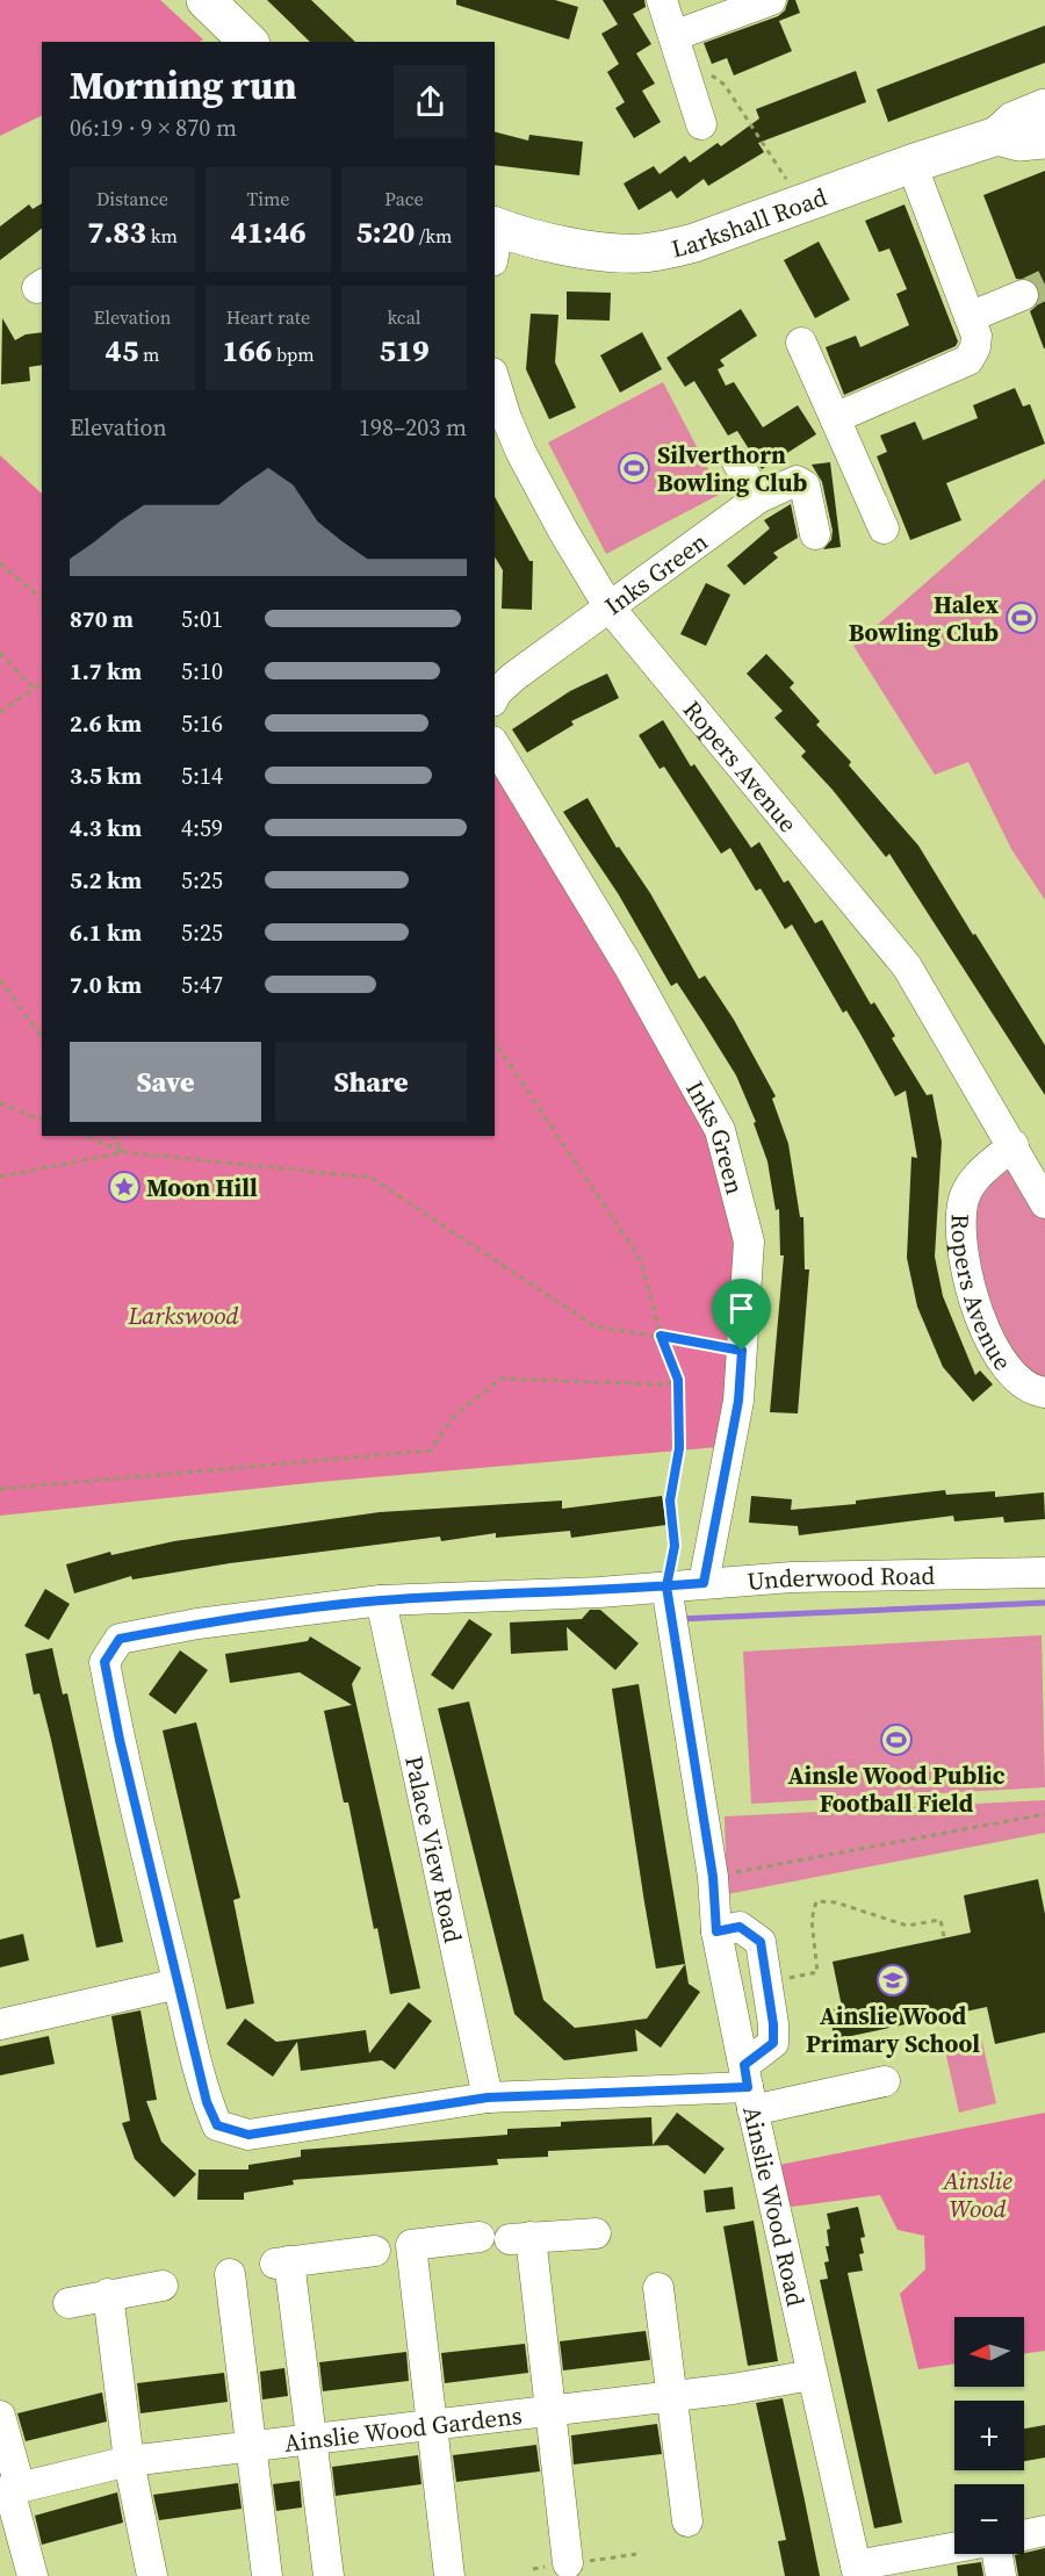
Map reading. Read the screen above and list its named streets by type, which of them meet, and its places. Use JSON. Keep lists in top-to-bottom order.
{
  "streets": {
    "main road": ["Larkshall Road"],
    "street": [
      "Inks Green",
      "Ropers Avenue",
      "Underwood Road",
      "Palace View Road",
      "Ainslie Wood Road",
      "Ainslie Wood Gardens"
    ]
  },
  "crossings": [
    ["Inks Green", "Ropers Avenue"],
    ["Inks Green", "Underwood Road"],
    ["Underwood Road", "Palace View Road"],
    ["Underwood Road", "Ainslie Wood Road"],
    ["Ainslie Wood Road", "Ainslie Wood Gardens"]
  ],
  "parks": ["Larkswood", "Ainslie Wood"],
  "places": {
    "sports": ["Silverthorn Bowling Club", "Halex Bowling Club", "Ainsle Wood Public Football Field"],
    "place": ["Moon Hill"],
    "school or university": ["Ainslie Wood Primary School"]
  },
  "north": "left",
  "page": {
    "heading": ["Morning run", "06:19 · 9 × 870 m"],
    "stats": [
      ["Distance", "7.83 km"],
      ["Time", "41:46"],
      ["Pace", "5:20 /km"],
      ["Elevation", "45 m"],
      ["Heart rate", "166 bpm"],
      ["kcal", "519"]
    ],
    "chart": ["Elevation", "198–203 m"],
    "list": [
      {
        "name": "870 m",
        "note": "5:01"
      },
      {
        "name": "1.7 km",
        "note": "5:10"
      },
      {
        "name": "2.6 km",
        "note": "5:16"
      },
      {
        "name": "3.5 km",
        "note": "5:14"
      },
      {
        "name": "4.3 km",
        "note": "4:59"
      },
      {
        "name": "5.2 km",
        "note": "5:25"
      },
      {
        "name": "6.1 km",
        "note": "5:25"
      },
      {
        "name": "7.0 km",
        "note": "5:47"
      }
    ],
    "buttons": ["Save", "Share"],
    "map_buttons": ["+", "−"]
  }
}
